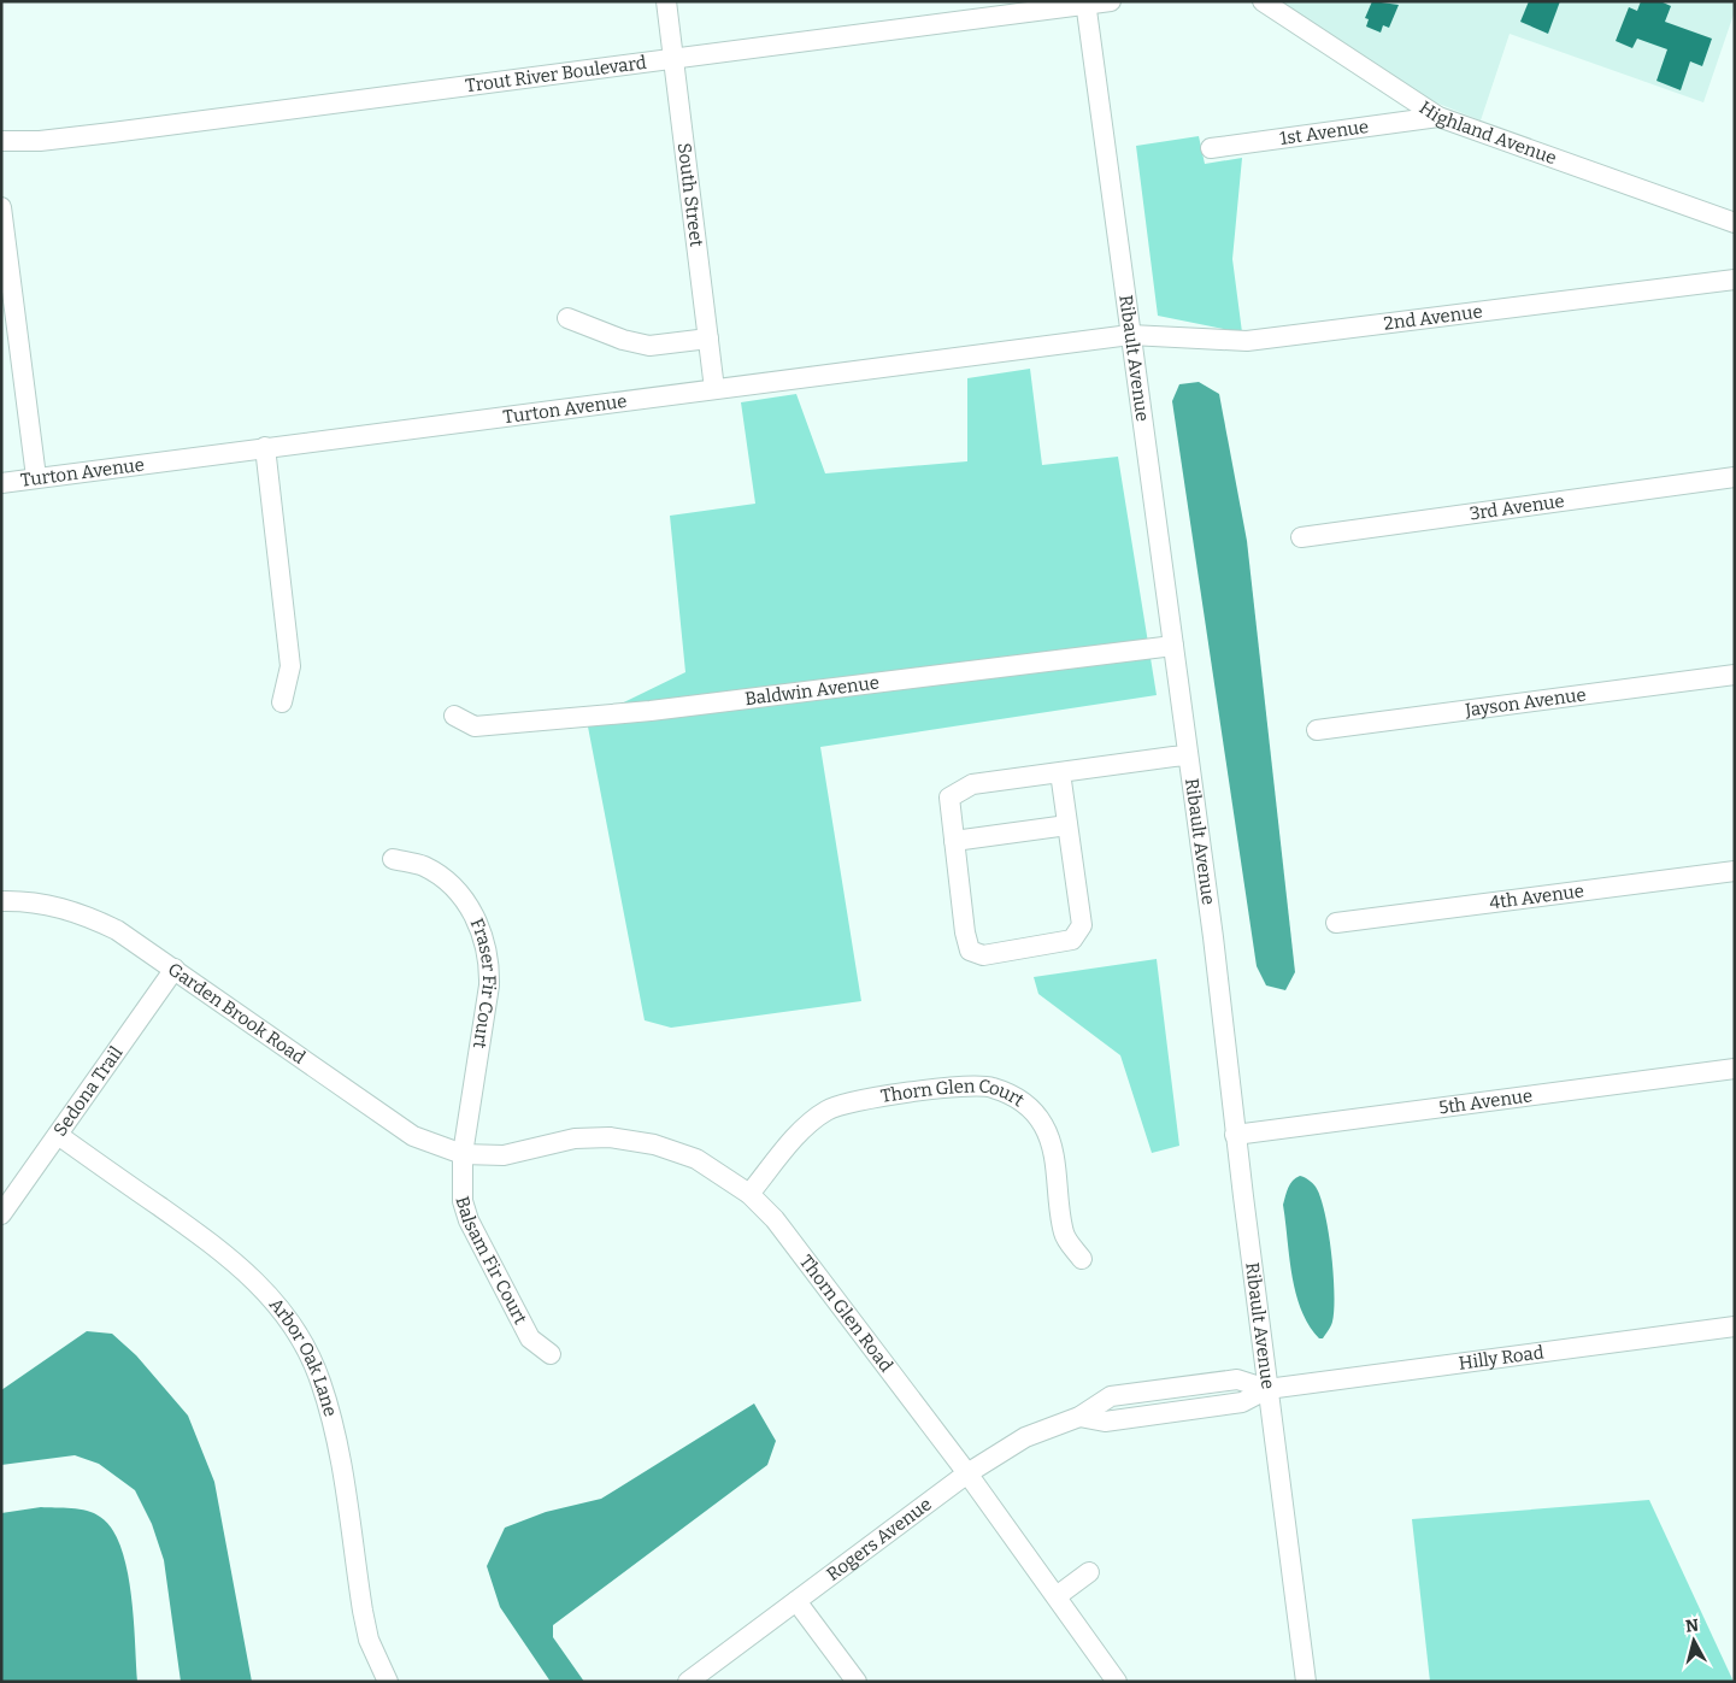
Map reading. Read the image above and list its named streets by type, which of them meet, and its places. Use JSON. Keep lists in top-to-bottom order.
{
  "streets": {
    "street": [
      "Trout River Boulevard",
      "Highland Avenue",
      "1st Avenue",
      "South Street",
      "2nd Avenue",
      "Ribault Avenue",
      "Turton Avenue",
      "3rd Avenue",
      "Baldwin Avenue",
      "Jayson Avenue",
      "4th Avenue",
      "Fraser Fir Court",
      "Garden Brook Road",
      "Sedona Trail",
      "5th Avenue",
      "Thorn Glen Court",
      "Balsam Fir Court",
      "Thorn Glen Road",
      "Hilly Road",
      "Arbor Oak Lane",
      "Rogers Avenue"
    ]
  },
  "crossings": [
    ["Trout River Boulevard", "South Street"],
    ["Trout River Boulevard", "Ribault Avenue"],
    ["Highland Avenue", "1st Avenue"],
    ["South Street", "Turton Avenue"],
    ["2nd Avenue", "Ribault Avenue"],
    ["2nd Avenue", "Turton Avenue"],
    ["Ribault Avenue", "Turton Avenue"],
    ["Ribault Avenue", "Baldwin Avenue"],
    ["Ribault Avenue", "5th Avenue"],
    ["Ribault Avenue", "Hilly Road"],
    ["Ribault Avenue", "Rogers Avenue"],
    ["Fraser Fir Court", "Garden Brook Road"],
    ["Fraser Fir Court", "Balsam Fir Court"],
    ["Fraser Fir Court", "Thorn Glen Road"],
    ["Garden Brook Road", "Sedona Trail"],
    ["Garden Brook Road", "Balsam Fir Court"],
    ["Garden Brook Road", "Thorn Glen Road"],
    ["Sedona Trail", "Arbor Oak Lane"],
    ["Thorn Glen Court", "Thorn Glen Road"],
    ["Balsam Fir Court", "Thorn Glen Road"],
    ["Thorn Glen Road", "Rogers Avenue"],
    ["Hilly Road", "Rogers Avenue"]
  ],
  "north": "top"
}
